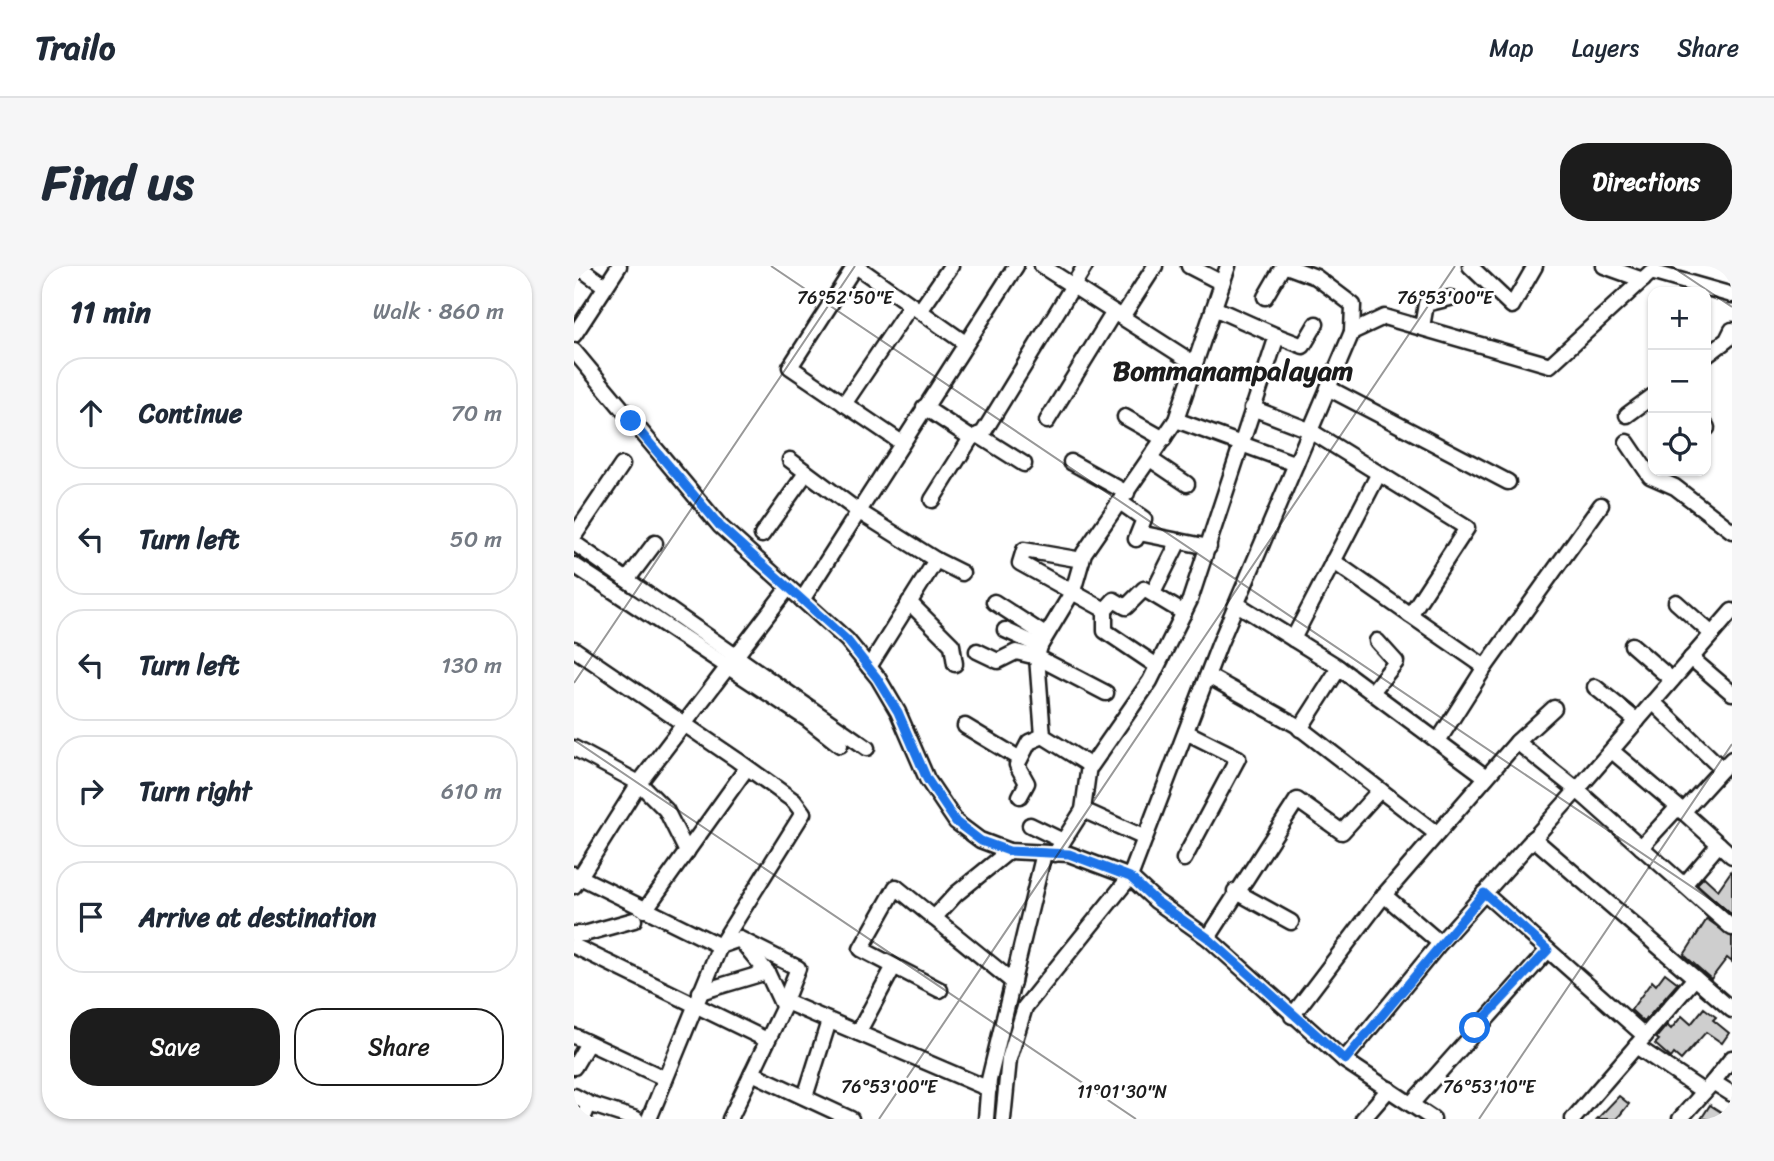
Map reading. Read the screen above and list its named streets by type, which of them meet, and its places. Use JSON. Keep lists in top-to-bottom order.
{
  "districts": ["Bommanampalayam"],
  "page": {
    "header": "Trailo",
    "nav": ["Map", "Layers", "Share"],
    "title": "Find us",
    "buttons": [
      "Directions",
      ["Save", "Share"]
    ],
    "heading": ["11 min", "Walk · 860 m"],
    "map_buttons": ["+", "−"],
    "list": [
      ["Continue", "70 m"],
      ["Turn left", "50 m"],
      ["Turn left", "130 m"],
      ["Turn right", "610 m"],
      "Arrive at destination"
    ]
  },
  "coordinates": [
    "76°52'50\"E",
    "76°53'00\"E",
    "76°53'10\"E",
    "11°01'30\"N"
  ]
}
